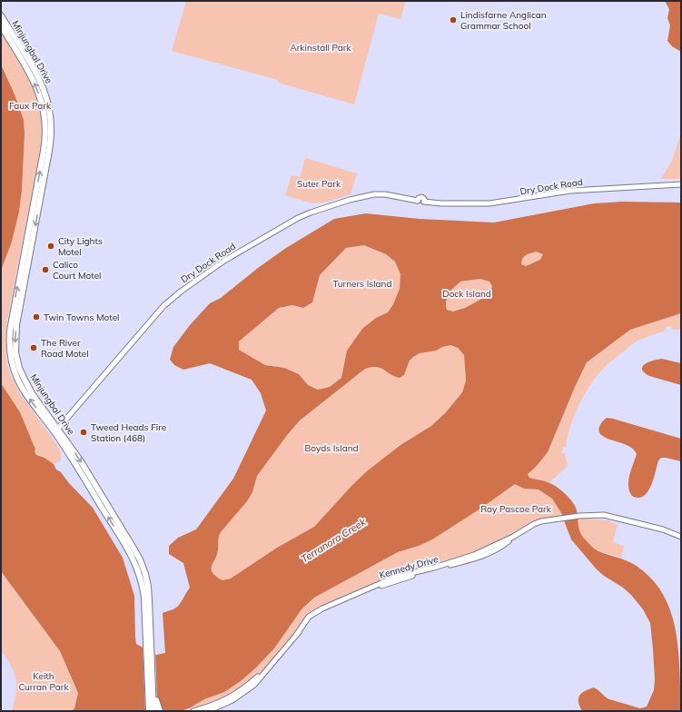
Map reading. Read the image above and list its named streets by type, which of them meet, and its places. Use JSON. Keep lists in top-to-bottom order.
{
  "streets": {
    "main road": ["Minjungbal Drive"],
    "street": ["Dry Dock Road", "Kennedy Drive"]
  },
  "crossings": [
    ["Minjungbal Drive", "Dry Dock Road"]
  ],
  "water": ["Terranora Creek"],
  "parks": [
    "Arkinstall Park",
    "Faux Park",
    "Suter Park",
    "Turners Island",
    "Dock Island",
    "Boyds Island",
    "Ray Pascoe Park",
    "Keith Curran Park"
  ],
  "places": [
    "Lindisfarne Anglican Grammar School",
    "City Lights Motel",
    "Calico Court Motel",
    "Twin Towns Motel",
    "The River Road Motel",
    "Tweed Heads Fire Station (468)"
  ]
}
